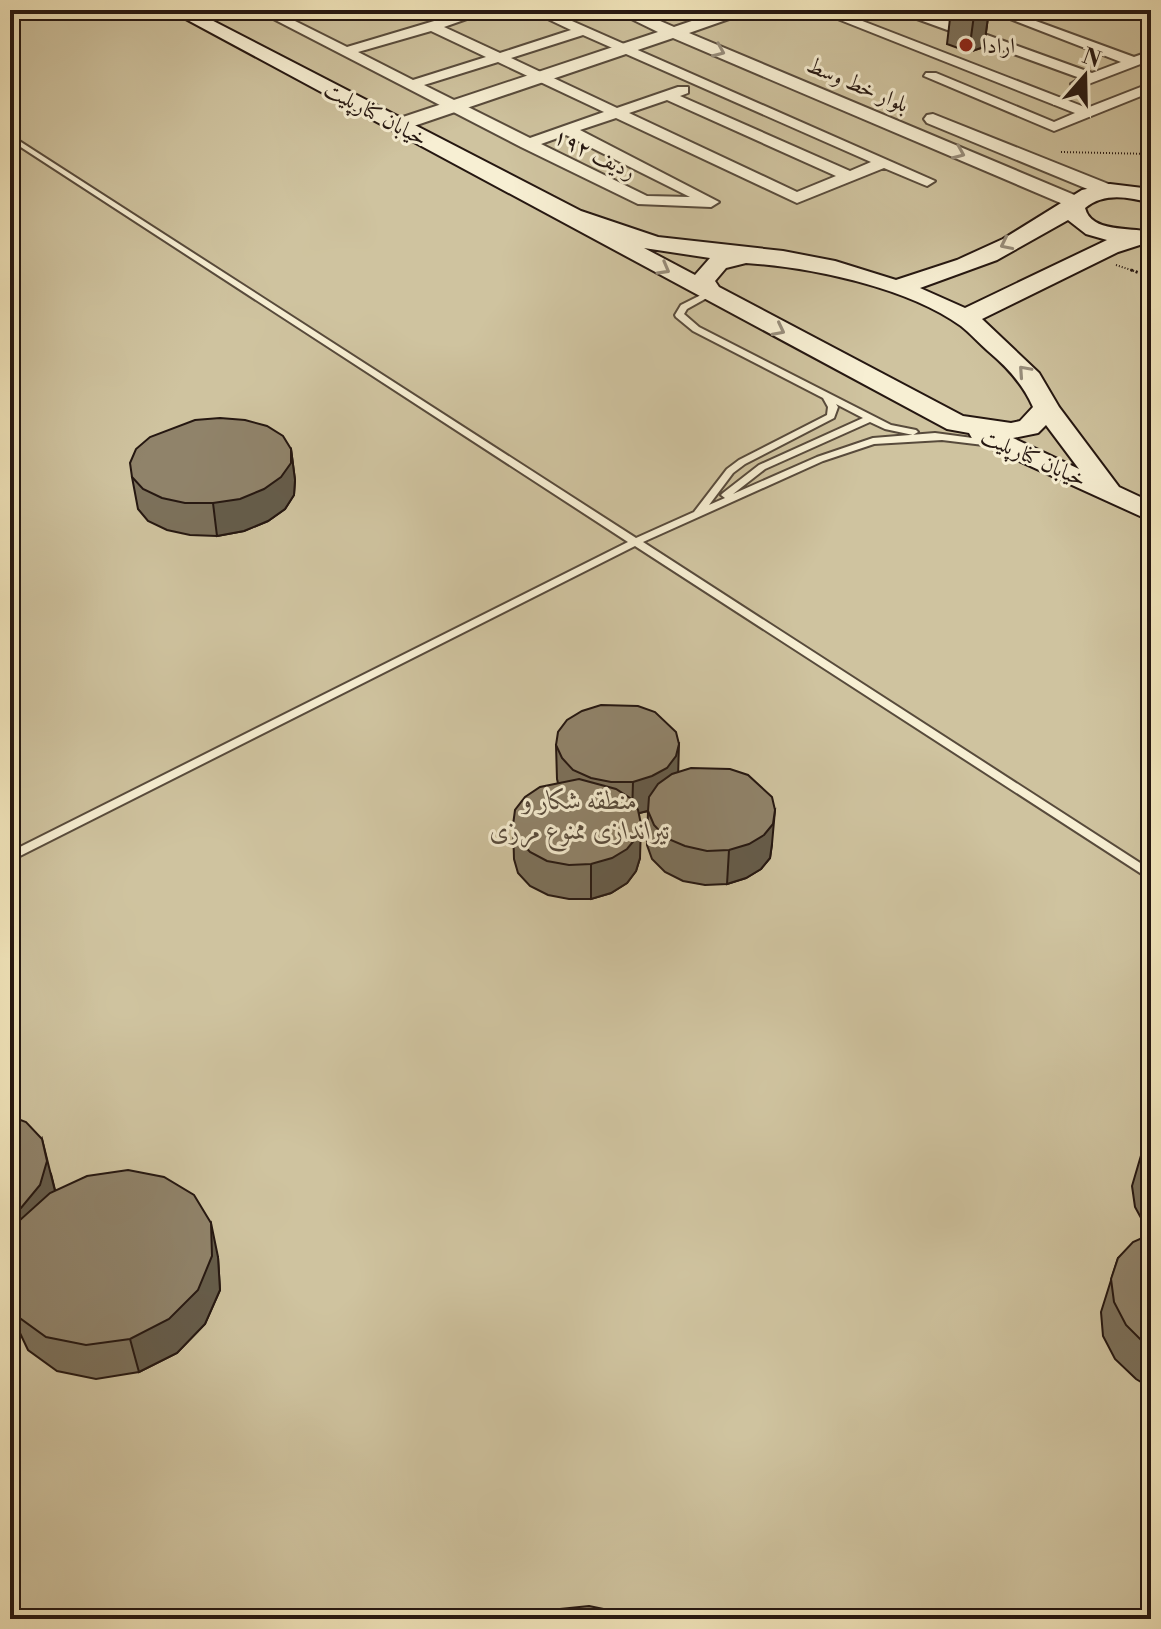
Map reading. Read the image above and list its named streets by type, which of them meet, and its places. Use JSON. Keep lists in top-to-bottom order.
{
  "streets": {
    "main road": ["خیابان کنارپلیت"],
    "street": ["بلوار خط وسط", "ردیف ۱۹۲"]
  },
  "parks": ["منطقه شکار و تیراندازی ممنوع مرزی"],
  "places": ["ارادا"],
  "north": "top"
}
